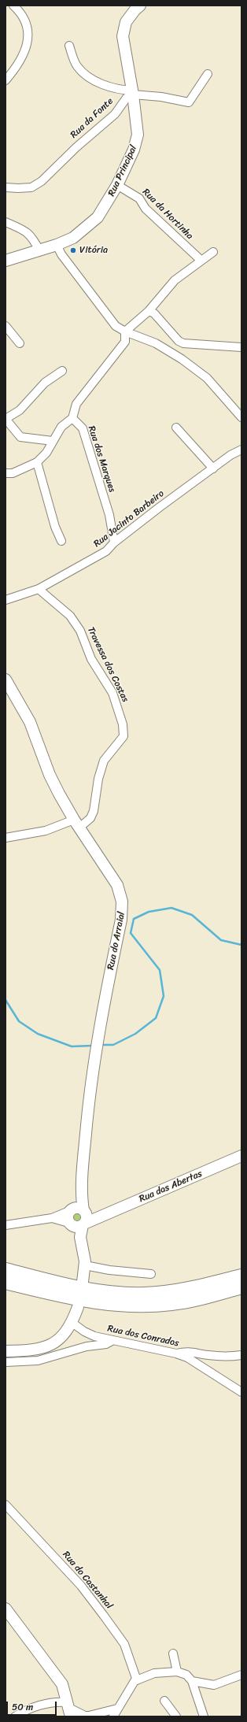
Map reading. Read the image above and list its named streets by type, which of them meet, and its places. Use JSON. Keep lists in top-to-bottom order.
{
  "streets": {
    "street": [
      "Rua da Fonte",
      "Rua Principal",
      "Rua da Hortinha",
      "Rua dos Marques",
      "Rua Jacinto Barbeiro",
      "Travessa dos Costas",
      "Rua do Arraial",
      "Rua das Abertas",
      "Rua dos Conrados",
      "Rua do Castanhal"
    ]
  },
  "crossings": [
    ["Rua da Fonte", "Rua Principal"],
    ["Rua Principal", "Rua da Hortinha"],
    ["Rua dos Marques", "Rua Jacinto Barbeiro"],
    ["Rua Jacinto Barbeiro", "Travessa dos Costas"],
    ["Travessa dos Costas", "Rua do Arraial"],
    ["Rua do Arraial", "Rua das Abertas"]
  ],
  "places": ["Vitória"],
  "scale_bar": "50 m"
}
